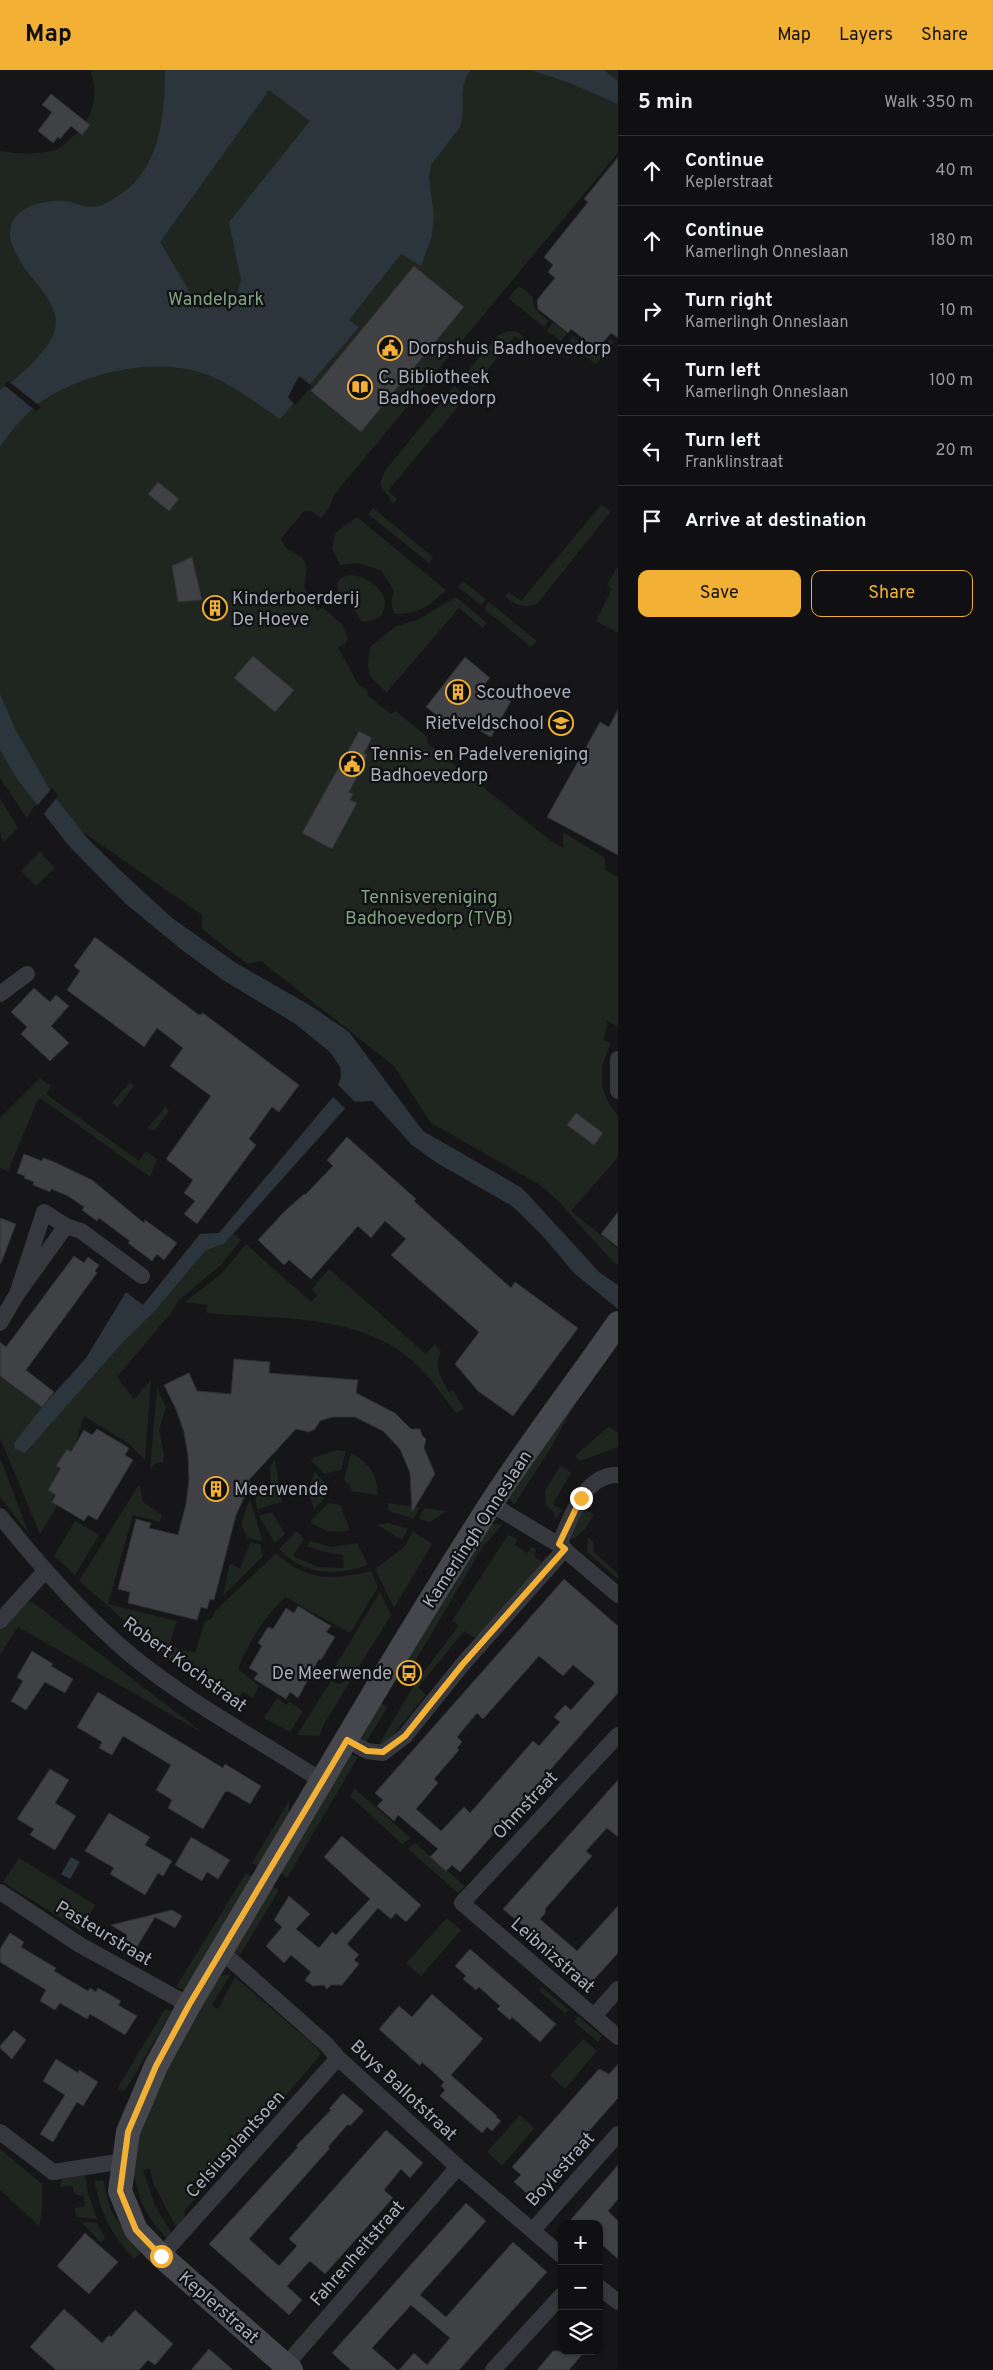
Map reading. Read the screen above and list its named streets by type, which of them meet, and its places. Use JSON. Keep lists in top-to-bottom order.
{
  "streets": {
    "street": [
      "Kamerlingh Onneslaan",
      "Robert Kochstraat",
      "Ohmstraat",
      "Pasteurstraat",
      "Leibnizstraat",
      "Buys Ballotstraat",
      "Celsiusplantsoen",
      "Boylestraat",
      "Fahrenheitstraat",
      "Keplerstraat"
    ]
  },
  "crossings": [
    ["Kamerlingh Onneslaan", "Robert Kochstraat"],
    ["Kamerlingh Onneslaan", "Pasteurstraat"],
    ["Kamerlingh Onneslaan", "Buys Ballotstraat"],
    ["Kamerlingh Onneslaan", "Keplerstraat"],
    ["Ohmstraat", "Leibnizstraat"],
    ["Buys Ballotstraat", "Celsiusplantsoen"],
    ["Buys Ballotstraat", "Boylestraat"],
    ["Buys Ballotstraat", "Fahrenheitstraat"],
    ["Celsiusplantsoen", "Keplerstraat"],
    ["Fahrenheitstraat", "Keplerstraat"]
  ],
  "parks": ["Wandelpark", "Tennisvereniging Badhoevedorp (TVB)"],
  "places": {
    "public building": ["Dorpshuis Badhoevedorp", "Tennis- en Padelvereniging Badhoevedorp"],
    "library": ["C. Bibliotheek Badhoevedorp"],
    "building": ["Kinderboerderij De Hoeve", "Scouthoeve", "Meerwende"],
    "school or university": ["Rietveldschool"],
    "bus stop": ["De Meerwende"]
  },
  "page": {
    "header": "Map",
    "nav": ["Map", "Layers", "Share"],
    "heading": ["5 min", "Walk · 350 m"],
    "list": [
      ["Continue", "Keplerstraat", "40 m"],
      ["Continue", "Kamerlingh Onneslaan", "180 m"],
      ["Turn right", "Kamerlingh Onneslaan", "10 m"],
      ["Turn left", "Kamerlingh Onneslaan", "100 m"],
      ["Turn left", "Franklinstraat", "20 m"],
      "Arrive at destination"
    ],
    "buttons": ["Save", "Share"],
    "map_buttons": ["+", "−"]
  }
}
